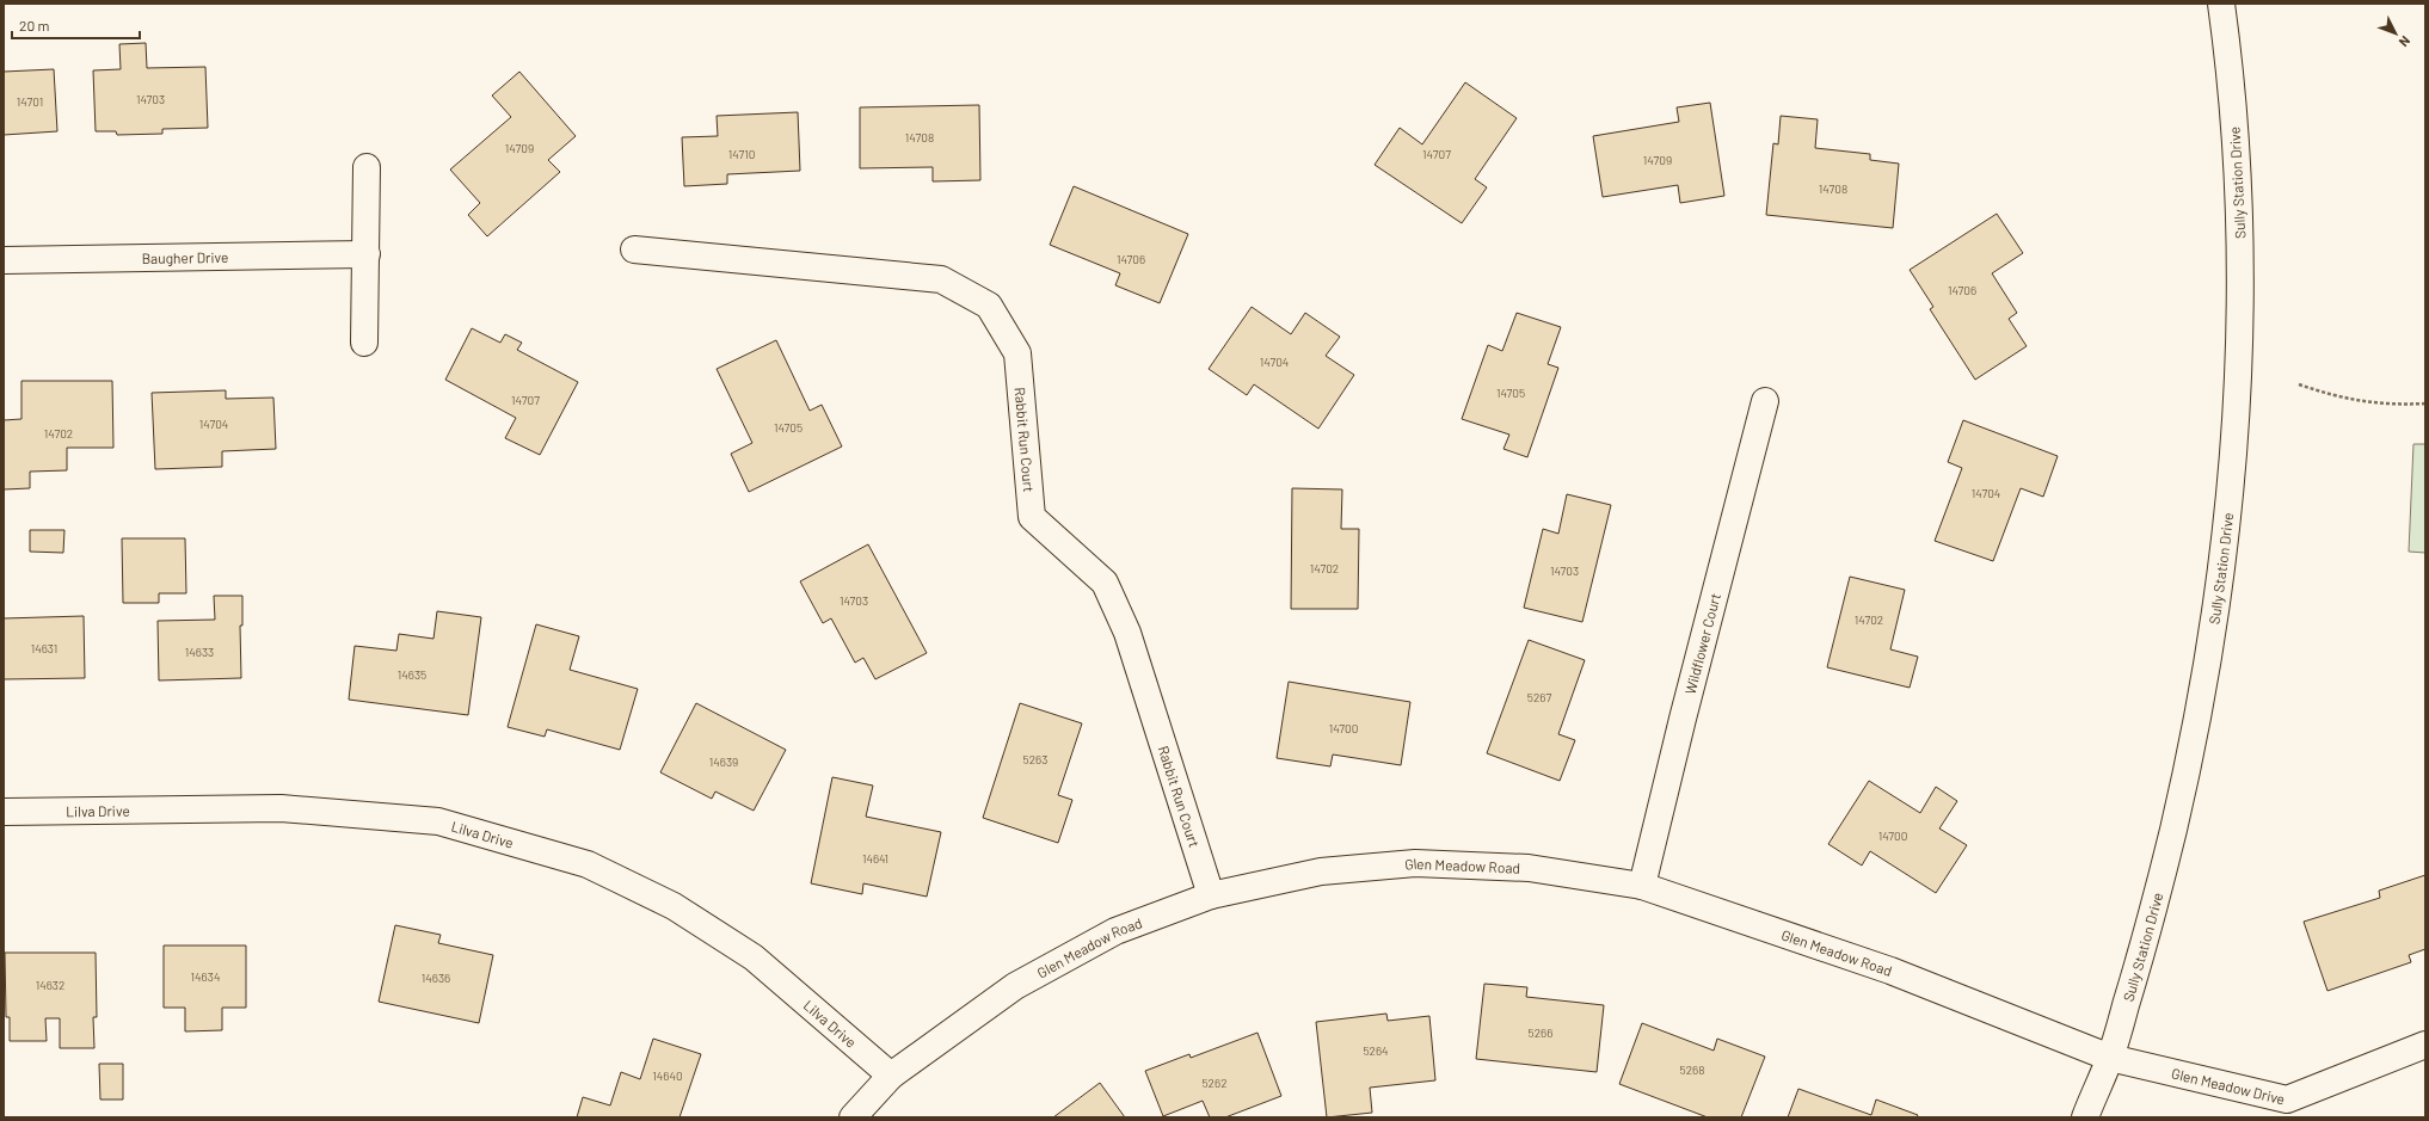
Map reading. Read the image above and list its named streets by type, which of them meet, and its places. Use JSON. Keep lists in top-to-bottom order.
{
  "streets": {
    "street": [
      "Sully Station Drive",
      "Baugher Drive",
      "Rabbit Run Court",
      "Wildflower Court",
      "Lilva Drive",
      "Glen Meadow Road",
      "Glen Meadow Drive"
    ]
  },
  "crossings": [
    ["Sully Station Drive", "Glen Meadow Road"],
    ["Sully Station Drive", "Glen Meadow Drive"],
    ["Rabbit Run Court", "Glen Meadow Road"],
    ["Wildflower Court", "Glen Meadow Road"],
    ["Lilva Drive", "Glen Meadow Road"],
    ["Glen Meadow Road", "Glen Meadow Drive"]
  ],
  "house_numbers": [
    "14703",
    "14701",
    "14708",
    "14709",
    "14710",
    "14707",
    "14709",
    "14708",
    "14706",
    "14706",
    "14704",
    "14705",
    "14707",
    "14704",
    "14705",
    "14702",
    "14704",
    "14702",
    "14703",
    "14703",
    "14702",
    "14631",
    "14633",
    "14635",
    "5267",
    "14700",
    "5263",
    "14639",
    "14700",
    "14641",
    "14634",
    "14636",
    "14632",
    "5266",
    "5264",
    "5268",
    "14640",
    "5262"
  ],
  "scale_bar": "20 m",
  "north": "bottom right"
}
